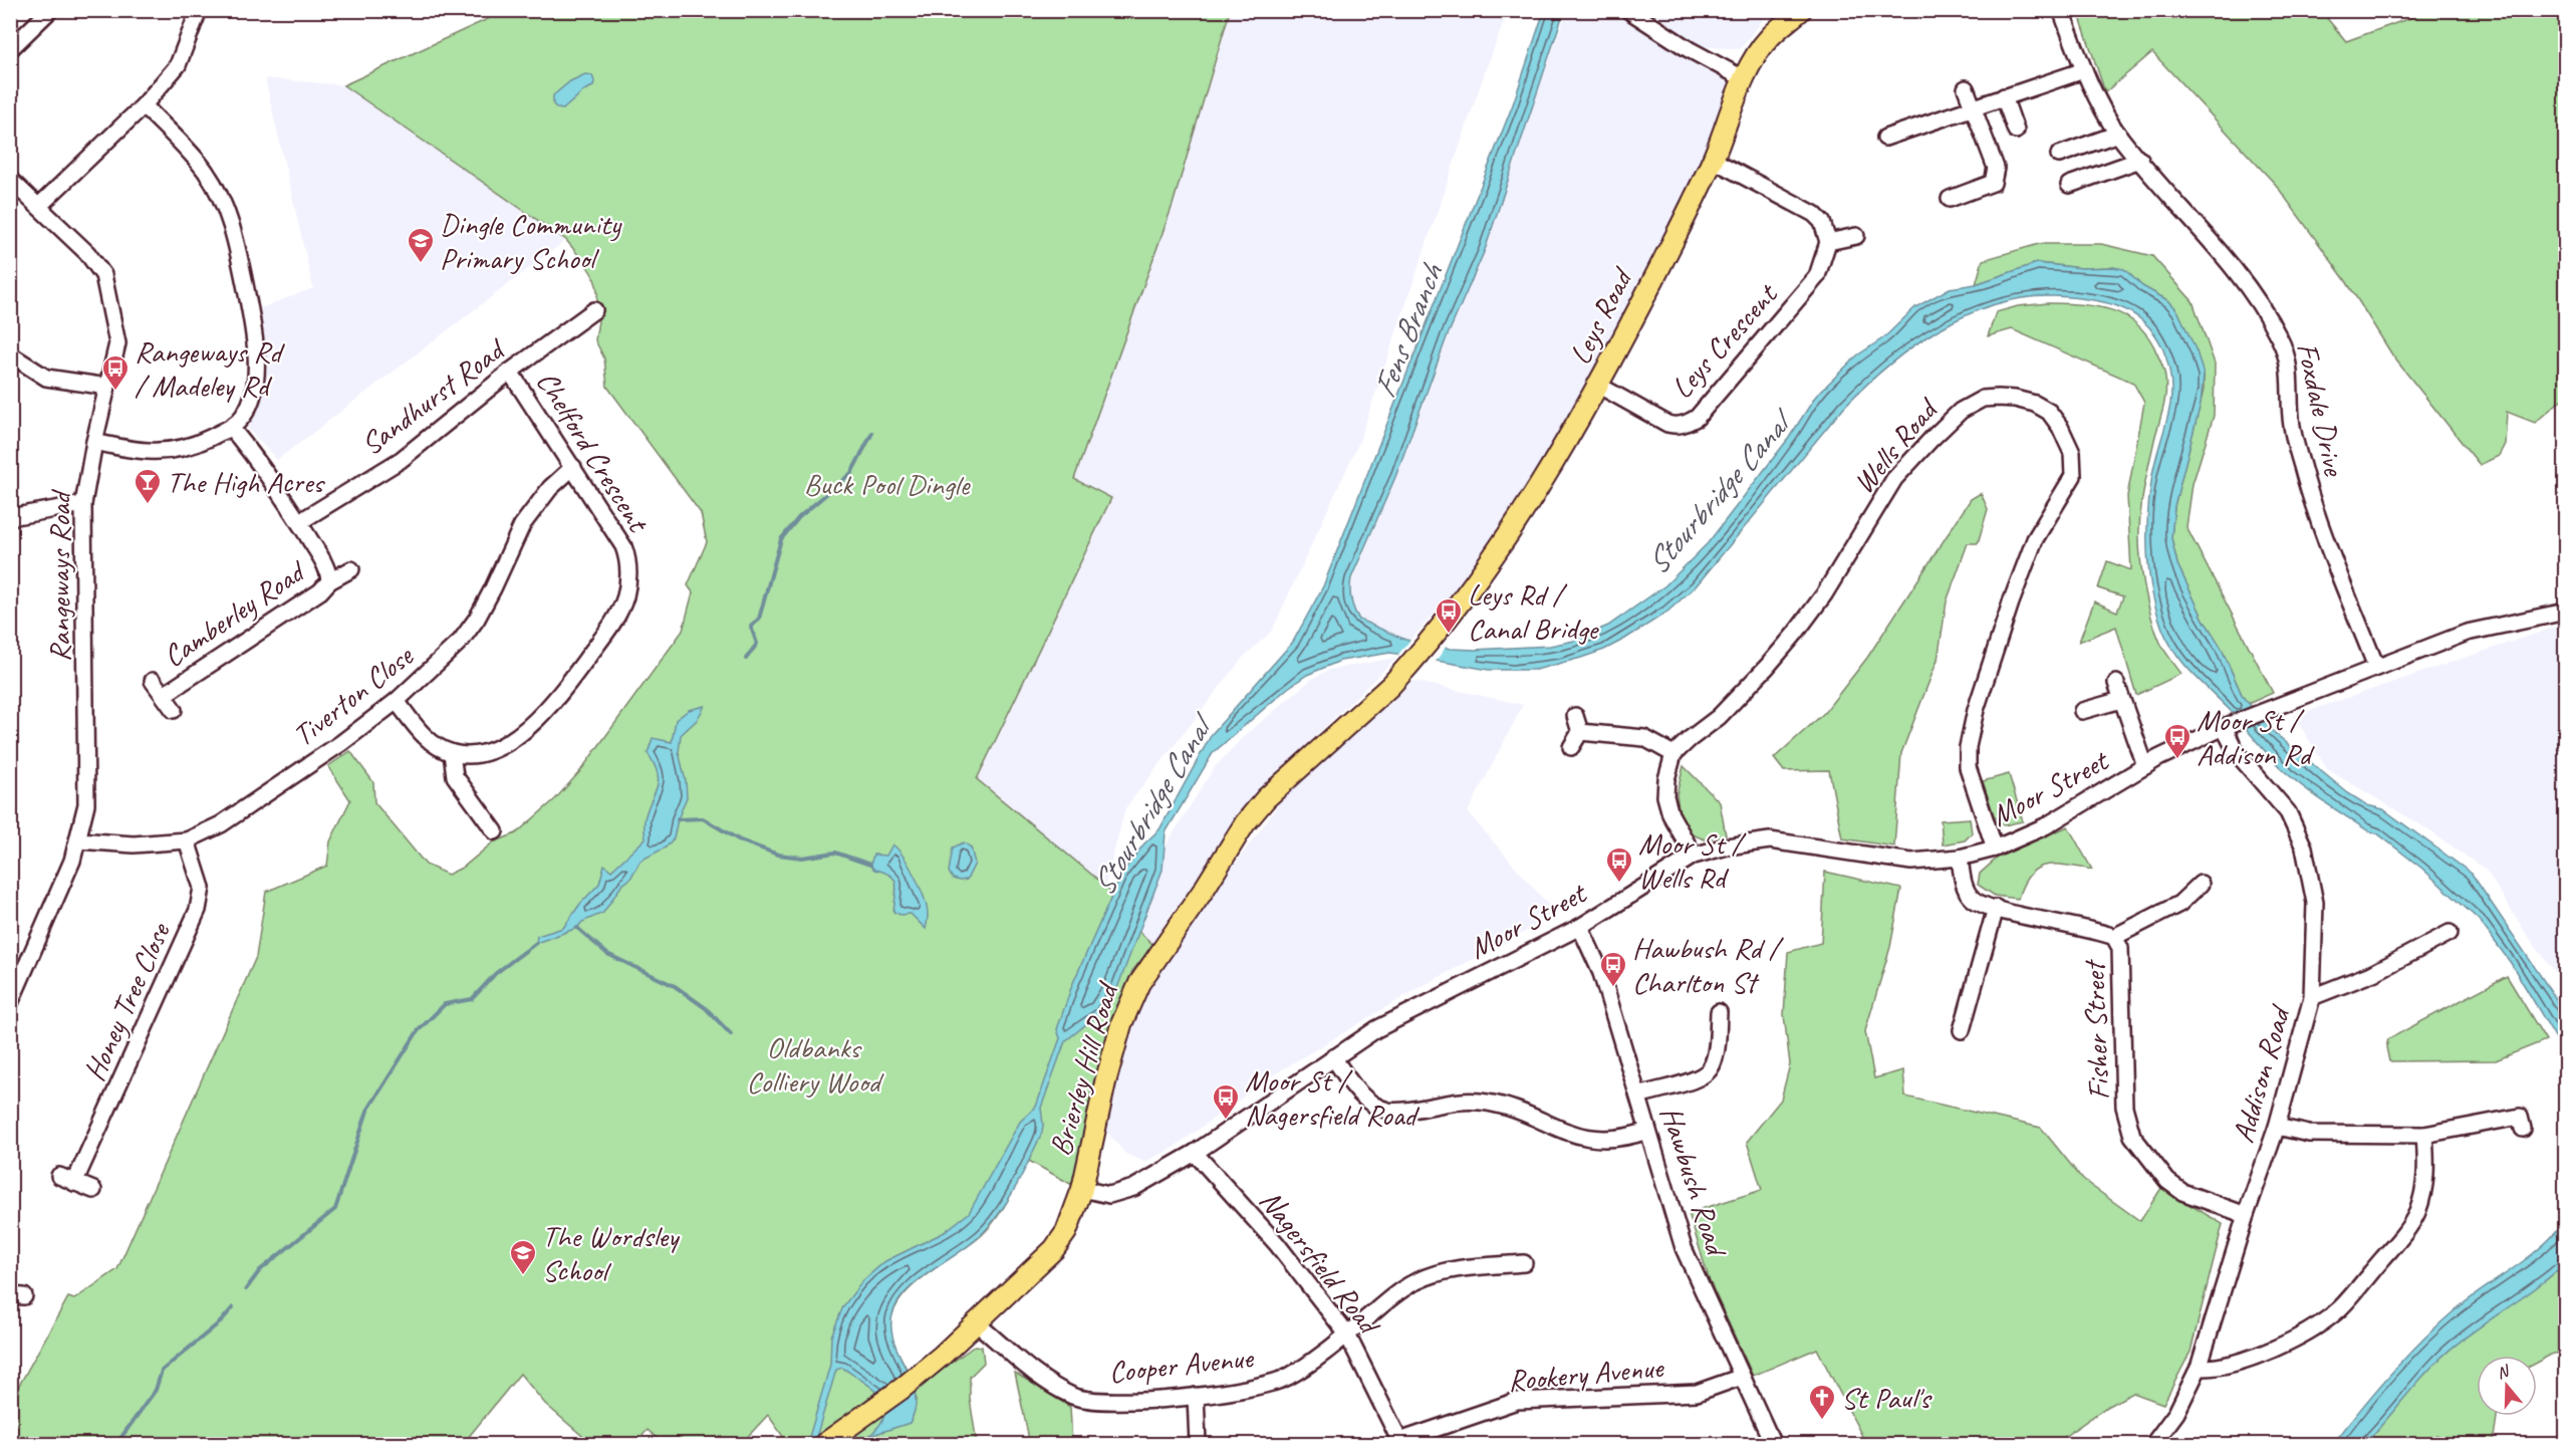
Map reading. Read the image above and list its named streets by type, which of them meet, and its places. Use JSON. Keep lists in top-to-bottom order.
{
  "streets": {
    "main road": ["Leys Road", "Brierley Hill Road"],
    "street": [
      "Leys Crescent",
      "Sandhurst Road",
      "Foxdale Drive",
      "Wells Road",
      "Chelford Crescent",
      "Rangeways Road",
      "Camberley Road",
      "Tiverton Close",
      "Moor Street",
      "Honey Tree Close",
      "Fisher Street",
      "Addison Road",
      "Hawbush Road",
      "Nagersfield Road",
      "Cooper Avenue",
      "Rookery Avenue"
    ]
  },
  "crossings": [
    ["Leys Road", "Leys Crescent"],
    ["Leys Road", "Brierley Hill Road"],
    ["Sandhurst Road", "Chelford Crescent"],
    ["Sandhurst Road", "Camberley Road"],
    ["Foxdale Drive", "Moor Street"],
    ["Wells Road", "Moor Street"],
    ["Chelford Crescent", "Tiverton Close"],
    ["Rangeways Road", "Tiverton Close"],
    ["Tiverton Close", "Honey Tree Close"],
    ["Moor Street", "Fisher Street"],
    ["Moor Street", "Brierley Hill Road"],
    ["Moor Street", "Addison Road"],
    ["Moor Street", "Hawbush Road"],
    ["Moor Street", "Nagersfield Road"],
    ["Fisher Street", "Addison Road"],
    ["Brierley Hill Road", "Cooper Avenue"],
    ["Hawbush Road", "Rookery Avenue"],
    ["Nagersfield Road", "Cooper Avenue"],
    ["Nagersfield Road", "Rookery Avenue"]
  ],
  "water": ["Fens Branch", "Stourbridge Canal"],
  "parks": ["Buck Pool Dingle", "Oldbanks Colliery Wood"],
  "places": {
    "school or university": ["Dingle Community Primary School", "The Wordsley School"],
    "bus stop": [
      "Rangeways Rd / Madeley Rd",
      "Leys Rd / Canal Bridge",
      "Moor St / Addison Rd",
      "Moor St / Wells Rd",
      "Hawbush Rd / Charlton St",
      "Moor St / Nagersfield Road"
    ],
    "bar": ["The High Acres"],
    "church": ["St Paul's"]
  },
  "north": "top"
}
